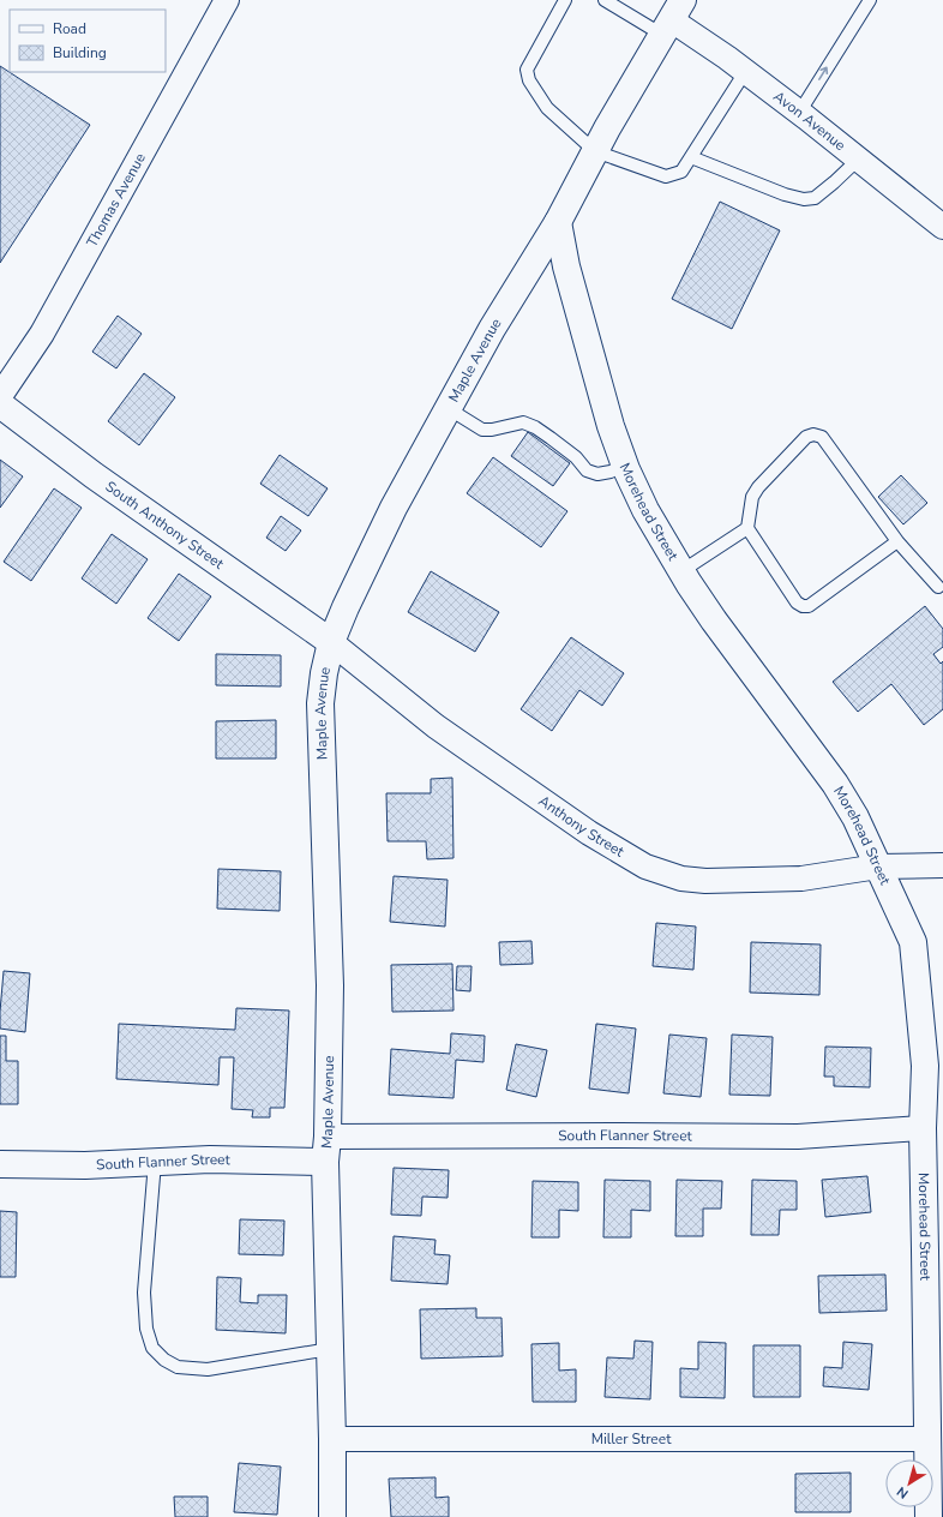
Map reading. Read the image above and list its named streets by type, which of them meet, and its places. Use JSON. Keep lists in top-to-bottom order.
{
  "streets": {
    "main road": [
      "Maple Avenue",
      "Morehead Street",
      "South Anthony Street",
      "South Flanner Street"
    ],
    "street": [
      "Avon Avenue",
      "Thomas Avenue",
      "Anthony Street",
      "Miller Street"
    ]
  },
  "crossings": [
    ["Avon Avenue", "Maple Avenue"],
    ["Maple Avenue", "Morehead Street"],
    ["Maple Avenue", "South Anthony Street"],
    ["Maple Avenue", "Anthony Street"],
    ["Maple Avenue", "South Flanner Street"],
    ["Maple Avenue", "Miller Street"],
    ["Morehead Street", "Anthony Street"],
    ["Morehead Street", "South Flanner Street"],
    ["Morehead Street", "Miller Street"],
    ["South Anthony Street", "Anthony Street"]
  ],
  "legend": ["Road", "Building"],
  "north": "bottom left"
}
